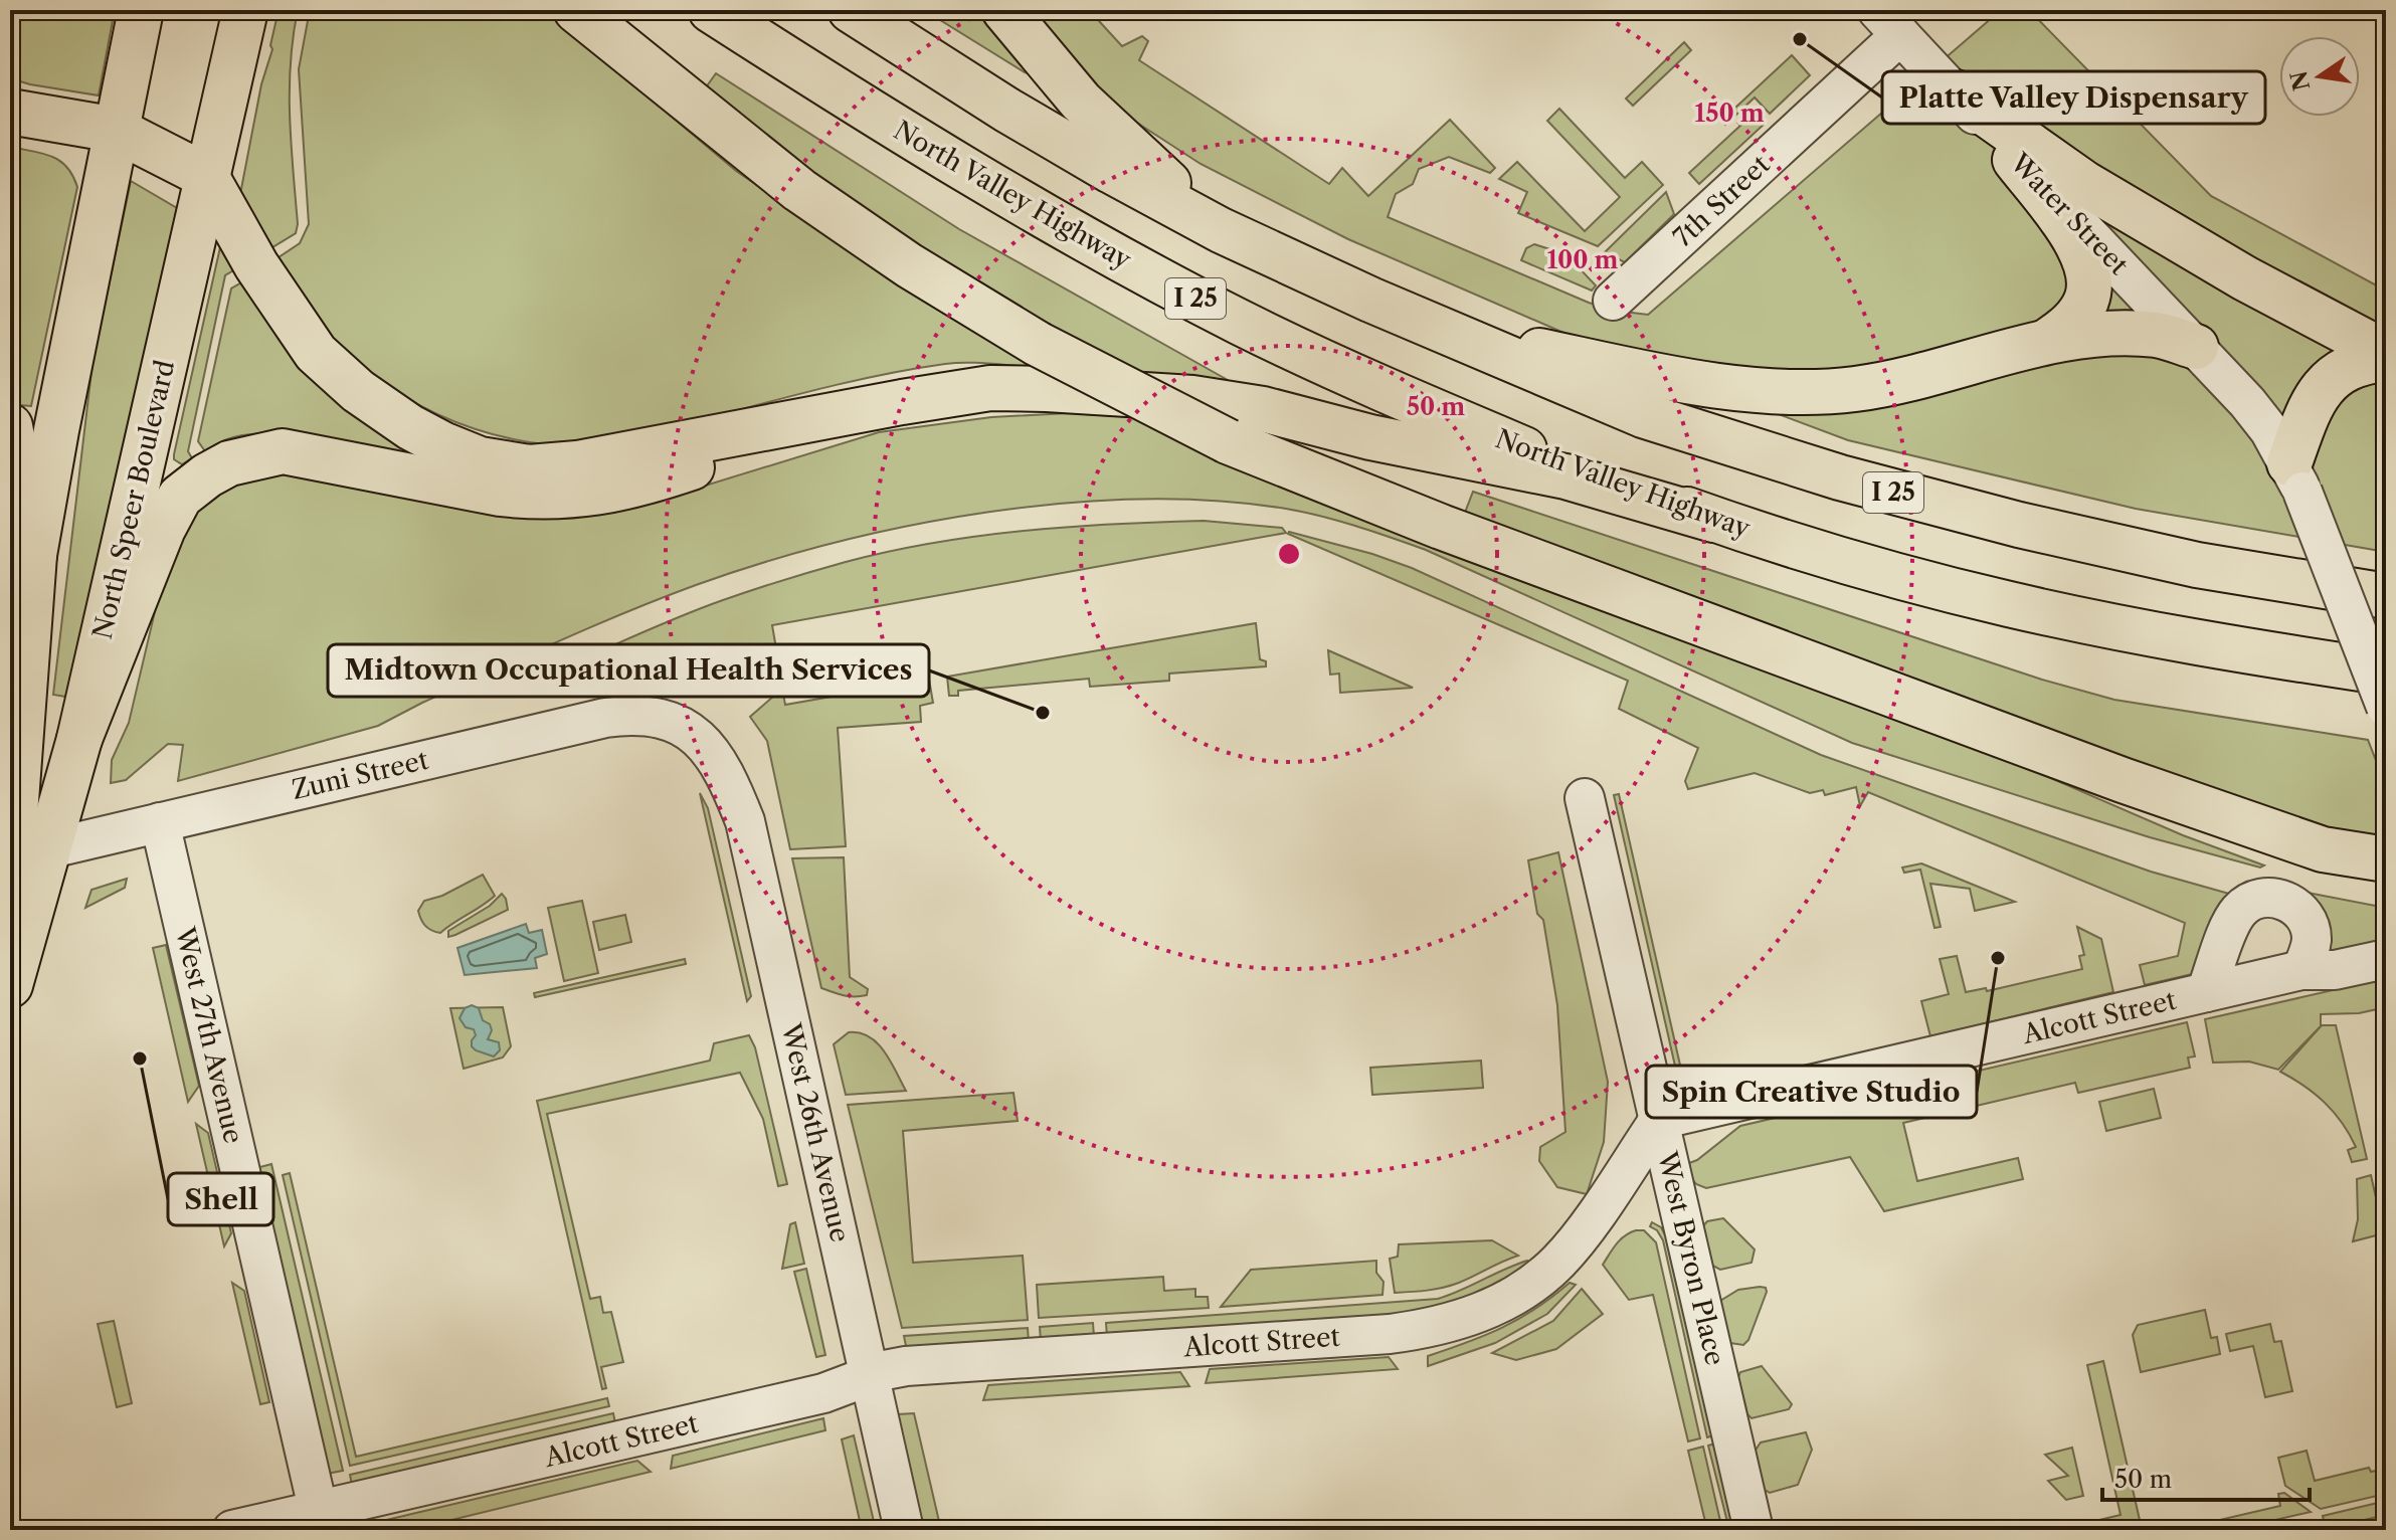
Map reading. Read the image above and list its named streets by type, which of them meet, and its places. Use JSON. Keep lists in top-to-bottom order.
{
  "streets": {
    "main road": ["North Valley Highway", "I 25", "North Speer Boulevard"],
    "street": [
      "7th Street",
      "Water Street",
      "Zuni Street",
      "Alcott Street",
      "West 27th Avenue",
      "West 26th Avenue",
      "West Byron Place"
    ]
  },
  "crossings": [
    ["7th Street", "Water Street"],
    ["North Speer Boulevard", "Zuni Street"],
    ["Zuni Street", "West 27th Avenue"],
    ["Zuni Street", "West 26th Avenue"],
    ["Alcott Street", "West 27th Avenue"],
    ["Alcott Street", "West 26th Avenue"],
    ["Alcott Street", "West Byron Place"]
  ],
  "places": [
    "Platte Valley Dispensary",
    "Midtown Occupational Health Services",
    "Spin Creative Studio",
    "Shell"
  ],
  "scale_bar": "50 m",
  "north": "left",
  "rings": ["150 m", "100 m", "50 m"]
}
